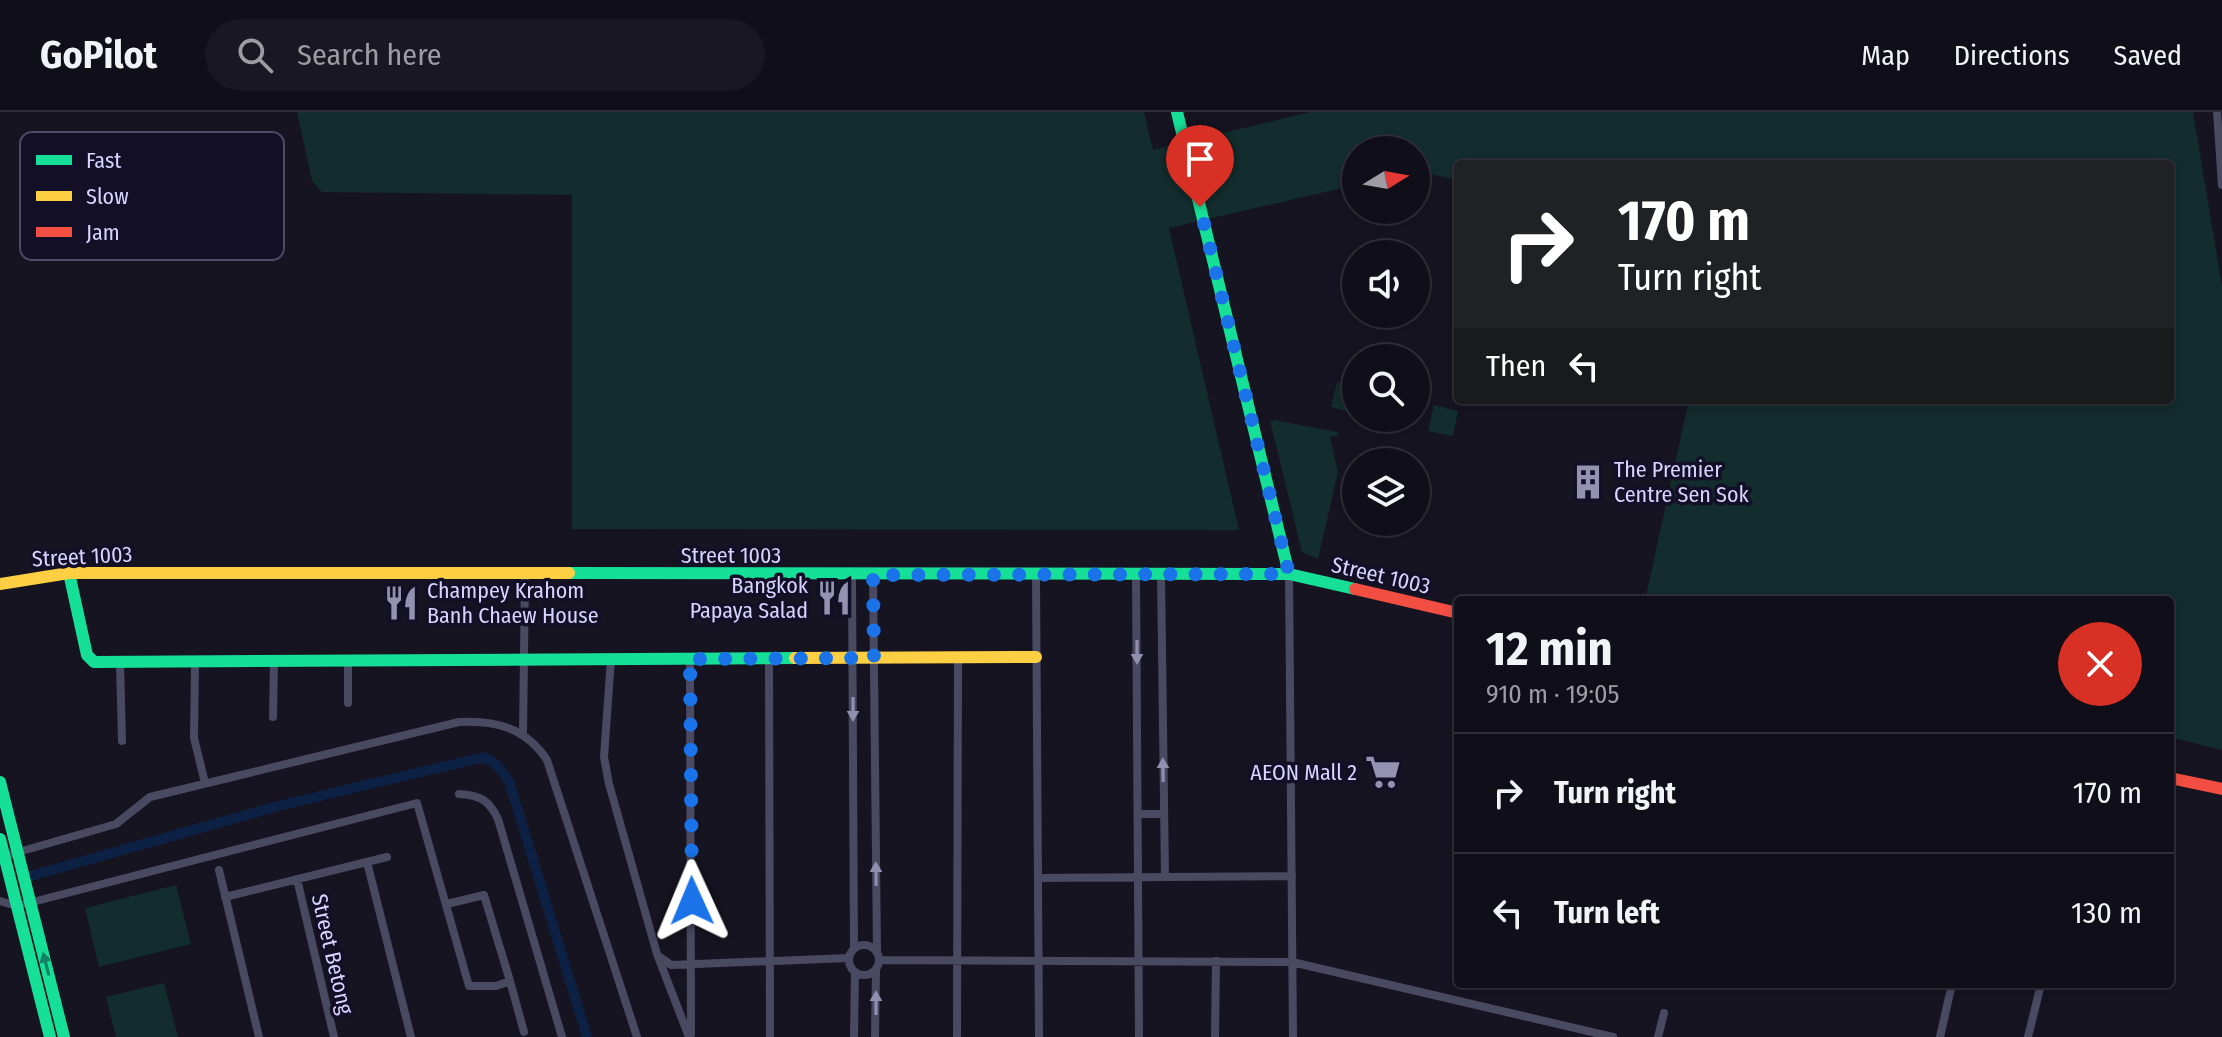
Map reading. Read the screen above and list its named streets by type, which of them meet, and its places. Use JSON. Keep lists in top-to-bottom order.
{
  "streets": {
    "main road": ["Street 1003"],
    "street": ["Street Betong"]
  },
  "places": {
    "building": ["The Premier Centre Sen Sok"],
    "restaurant": ["Bangkok Papaya Salad", "Champey Krahom Banh Chaew House"],
    "supermarket": ["AEON Mall 2"]
  },
  "legend": ["Fast", "Slow", "Jam"],
  "north": "right",
  "page": {
    "header": "GoPilot",
    "search": "Search here",
    "nav": ["Map", "Directions", "Saved"],
    "turn": ["170 m", "Turn right"],
    "then": "Then",
    "heading": ["12 min", "910 m · 19:05"],
    "list": [
      {
        "name": "Turn right",
        "value": "170 m"
      },
      {
        "name": "Turn left",
        "value": "130 m"
      }
    ]
  }
}
